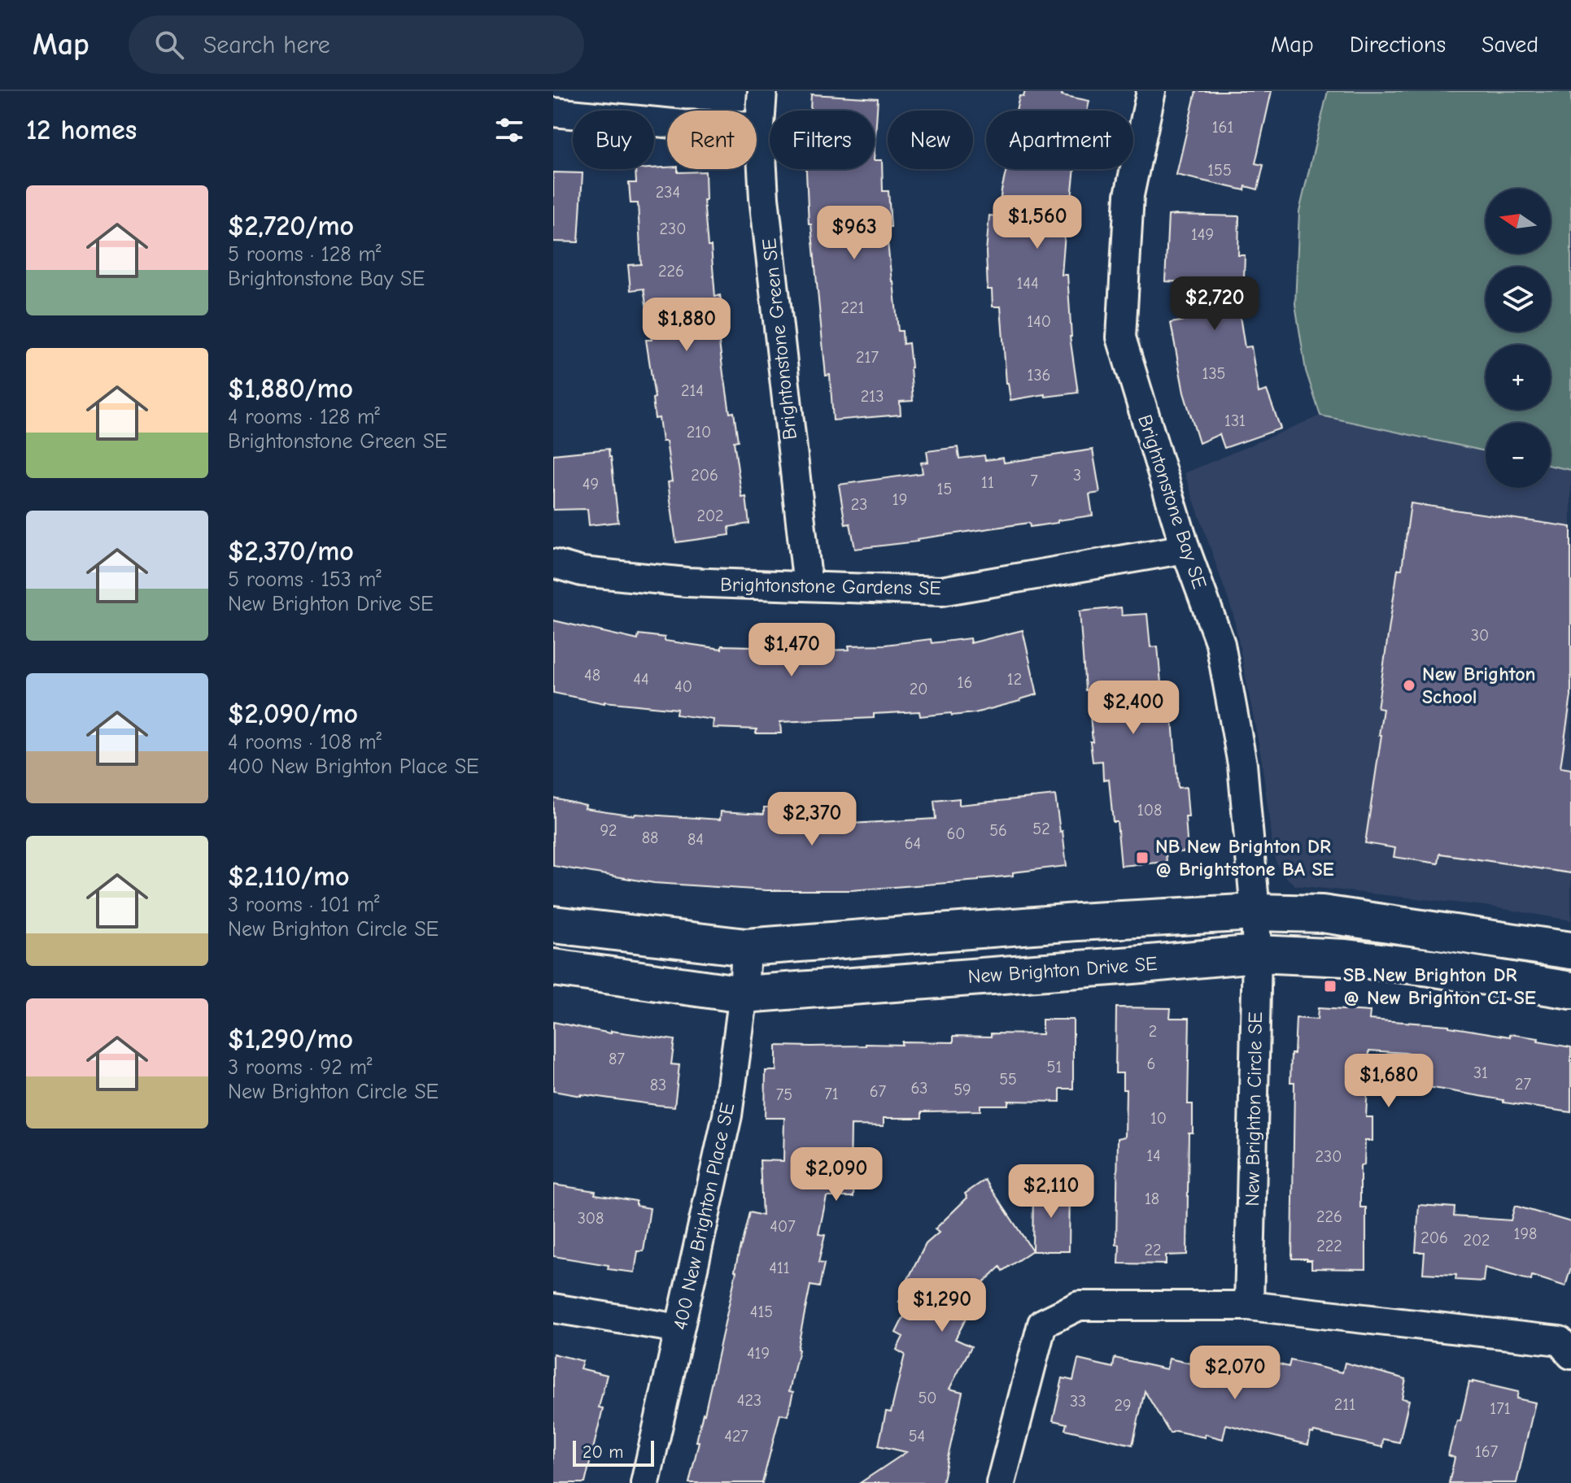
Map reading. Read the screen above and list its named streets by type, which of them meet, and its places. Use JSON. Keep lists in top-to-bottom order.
{
  "streets": {
    "street": [
      "Brightonstone Green SE",
      "Brightonstone Bay SE",
      "Brightonstone Gardens SE",
      "New Brighton Drive SE",
      "New Brighton Circle SE",
      "400 New Brighton Place SE"
    ]
  },
  "crossings": [
    ["Brightonstone Green SE", "Brightonstone Gardens SE"],
    ["Brightonstone Bay SE", "Brightonstone Gardens SE"],
    ["Brightonstone Bay SE", "New Brighton Circle SE"],
    ["New Brighton Drive SE", "New Brighton Circle SE"],
    ["New Brighton Drive SE", "400 New Brighton Place SE"]
  ],
  "places": {
    "other": ["New Brighton School"],
    "transit": ["NB New Brighton DR @ Brightstone BA SE", "SB New Brighton DR @ New Brighton CI SE"]
  },
  "house_numbers": [
    "161",
    "155",
    "234",
    "230",
    "149",
    "226",
    "144",
    "221",
    "140",
    "217",
    "135",
    "136",
    "214",
    "213",
    "131",
    "210",
    "206",
    "3",
    "7",
    "11",
    "49",
    "15",
    "19",
    "23",
    "202",
    "30",
    "48",
    "44",
    "12",
    "16",
    "40",
    "20",
    "108",
    "52",
    "92",
    "56",
    "60",
    "88",
    "84",
    "64",
    "2",
    "87",
    "6",
    "51",
    "31",
    "55",
    "27",
    "83",
    "63",
    "59",
    "67",
    "71",
    "75",
    "10",
    "14",
    "230",
    "18",
    "226",
    "308",
    "407",
    "198",
    "206",
    "202",
    "222",
    "22",
    "411",
    "415",
    "419",
    "50",
    "423",
    "33",
    "211",
    "29",
    "171",
    "427",
    "54",
    "167"
  ],
  "scale_bar": "20 m",
  "north": "left",
  "page": {
    "header": "Map",
    "search": "Search here",
    "nav": ["Map", "Directions", "Saved"],
    "heading": "12 homes",
    "chip": [
      "Buy",
      "Rent",
      "Filters",
      "New",
      "Apartment"
    ],
    "list": [
      {
        "name": "$2,720/mo",
        "note": "5 rooms · 128 m² · Brightonstone Bay SE"
      },
      {
        "name": "$1,880/mo",
        "note": "4 rooms · 128 m² · Brightonstone Green SE"
      },
      {
        "name": "$2,370/mo",
        "note": "5 rooms · 153 m² · New Brighton Drive SE"
      },
      {
        "name": "$2,090/mo",
        "note": "4 rooms · 108 m² · 400 New Brighton Place SE"
      },
      {
        "name": "$2,110/mo",
        "note": "3 rooms · 101 m² · New Brighton Circle SE"
      },
      {
        "name": "$1,290/mo",
        "note": "3 rooms · 92 m² · New Brighton Circle SE"
      }
    ],
    "map_buttons": ["+", "−"],
    "price": [
      "$1,560",
      "$963",
      "$2,720",
      "$1,880",
      "$1,470",
      "$2,400",
      "$2,370",
      "$1,680",
      "$2,090",
      "$2,110",
      "$1,290",
      "$2,070"
    ],
    "scale": "20 m"
  }
}
